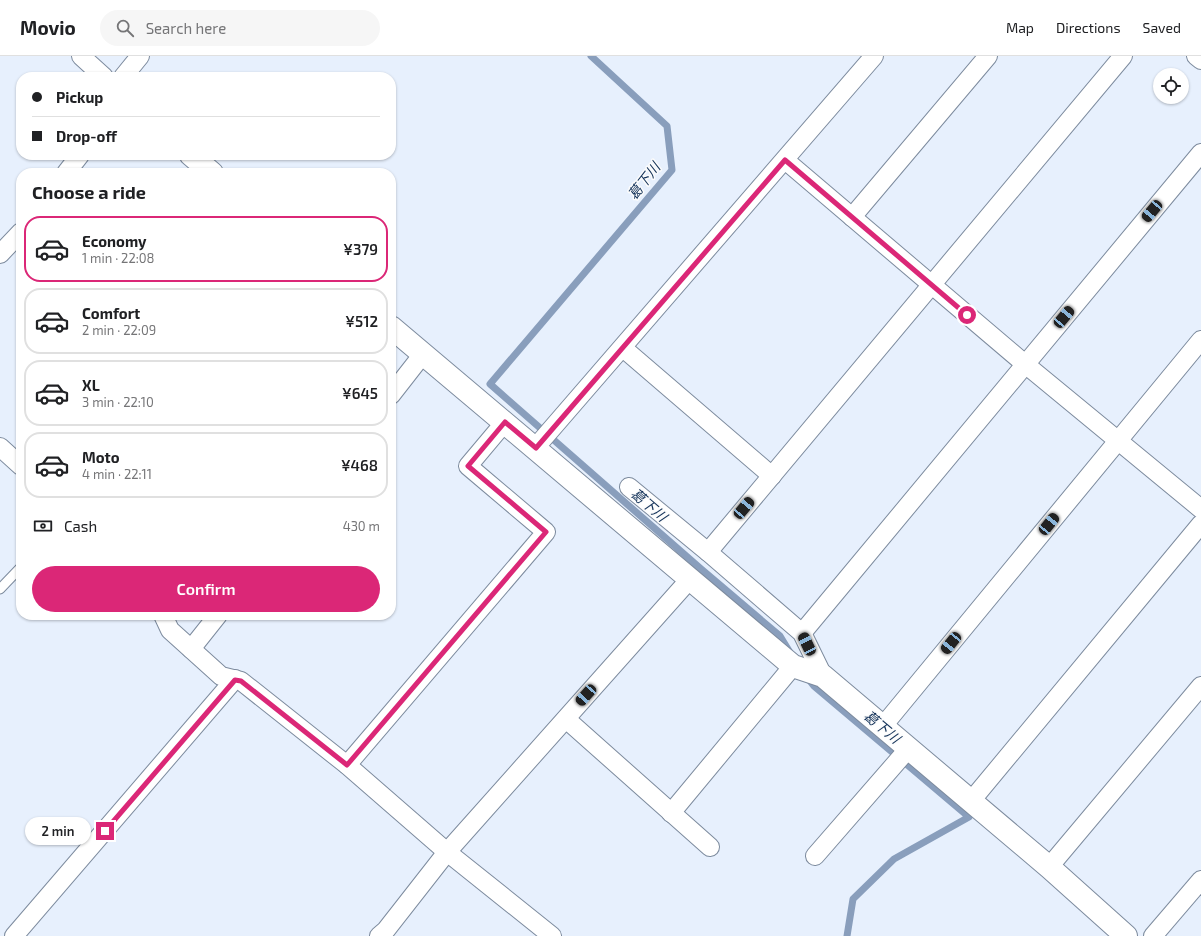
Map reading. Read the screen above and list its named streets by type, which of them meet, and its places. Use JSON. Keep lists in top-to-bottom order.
{
  "water": ["葛下川"],
  "page": {
    "header": "Movio",
    "search": "Search here",
    "nav": ["Map", "Directions", "Saved"],
    "banner": ["Pickup", "Drop-off"],
    "heading": "Choose a ride",
    "list": [
      {
        "name": "Economy",
        "note": "1 min · 22:08",
        "value": "¥379"
      },
      {
        "name": "Comfort",
        "note": "2 min · 22:09",
        "value": "¥512"
      },
      {
        "name": "XL",
        "note": "3 min · 22:10",
        "value": "¥645"
      },
      {
        "name": "Moto",
        "note": "4 min · 22:11",
        "value": "¥468"
      }
    ],
    "pay": ["Cash", "430 m"],
    "buttons": "Confirm",
    "bubble": "2 min"
  }
}
